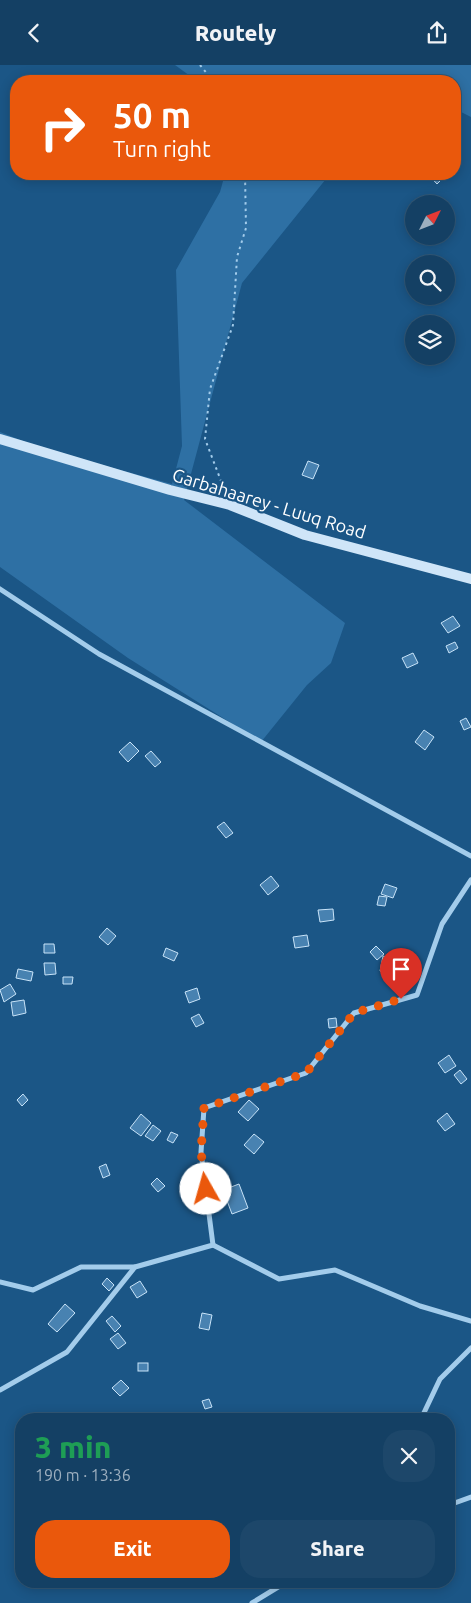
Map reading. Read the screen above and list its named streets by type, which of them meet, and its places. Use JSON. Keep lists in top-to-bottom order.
{
  "streets": {
    "street": ["Garbahaarey - Luuq Road"]
  },
  "north": "top right",
  "page": {
    "header": "Routely",
    "turn": ["50 m", "Turn right"],
    "heading": ["3 min", "190 m · 13:36"],
    "buttons": ["Exit", "Share"]
  }
}
